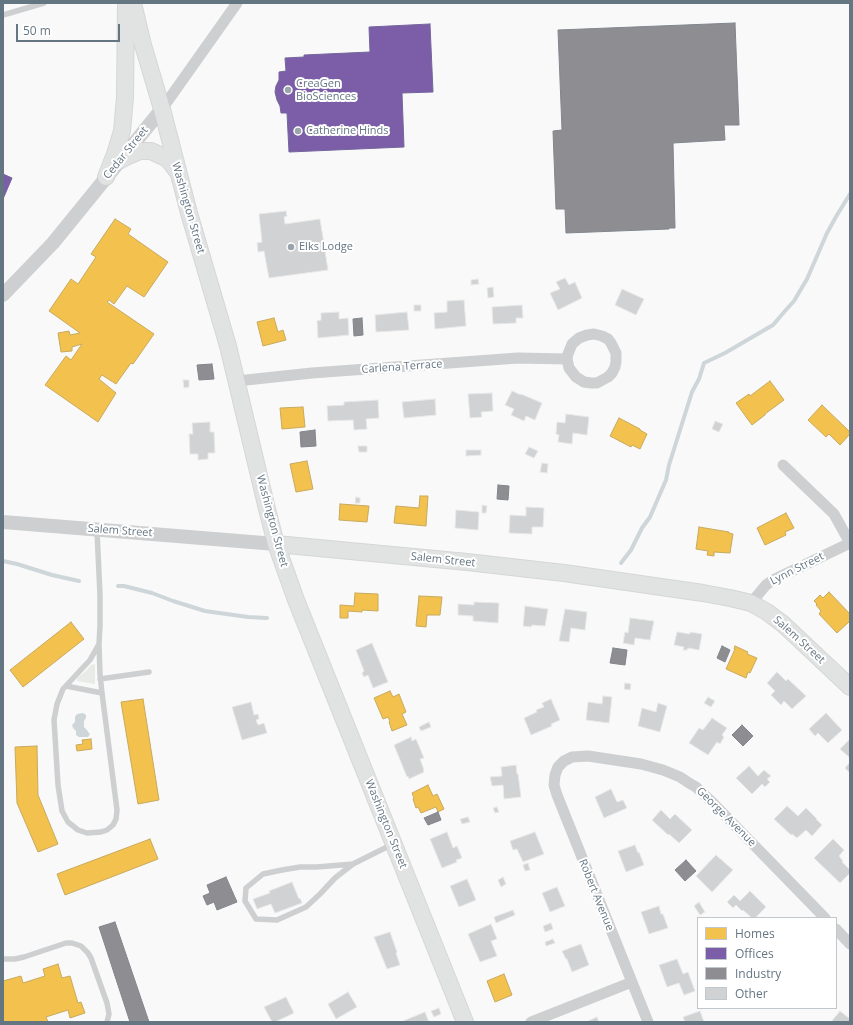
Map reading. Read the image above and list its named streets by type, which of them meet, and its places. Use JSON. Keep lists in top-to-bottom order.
{
  "streets": {
    "main road": ["Washington Street", "Salem Street"],
    "street": [
      "Cedar Street",
      "Carlena Terrace",
      "Lynn Street",
      "George Avenue",
      "Robert Avenue"
    ]
  },
  "crossings": [
    ["Cedar Street", "Washington Street"],
    ["Washington Street", "Carlena Terrace"],
    ["Washington Street", "Salem Street"],
    ["Salem Street", "Lynn Street"],
    ["George Avenue", "Robert Avenue"]
  ],
  "places": ["CreaGen BioSciences", "Catherine Hinds", "Elks Lodge"],
  "legend": [
    "Homes",
    "Offices",
    "Industry",
    "Other"
  ],
  "scale_bar": "50 m"
}
